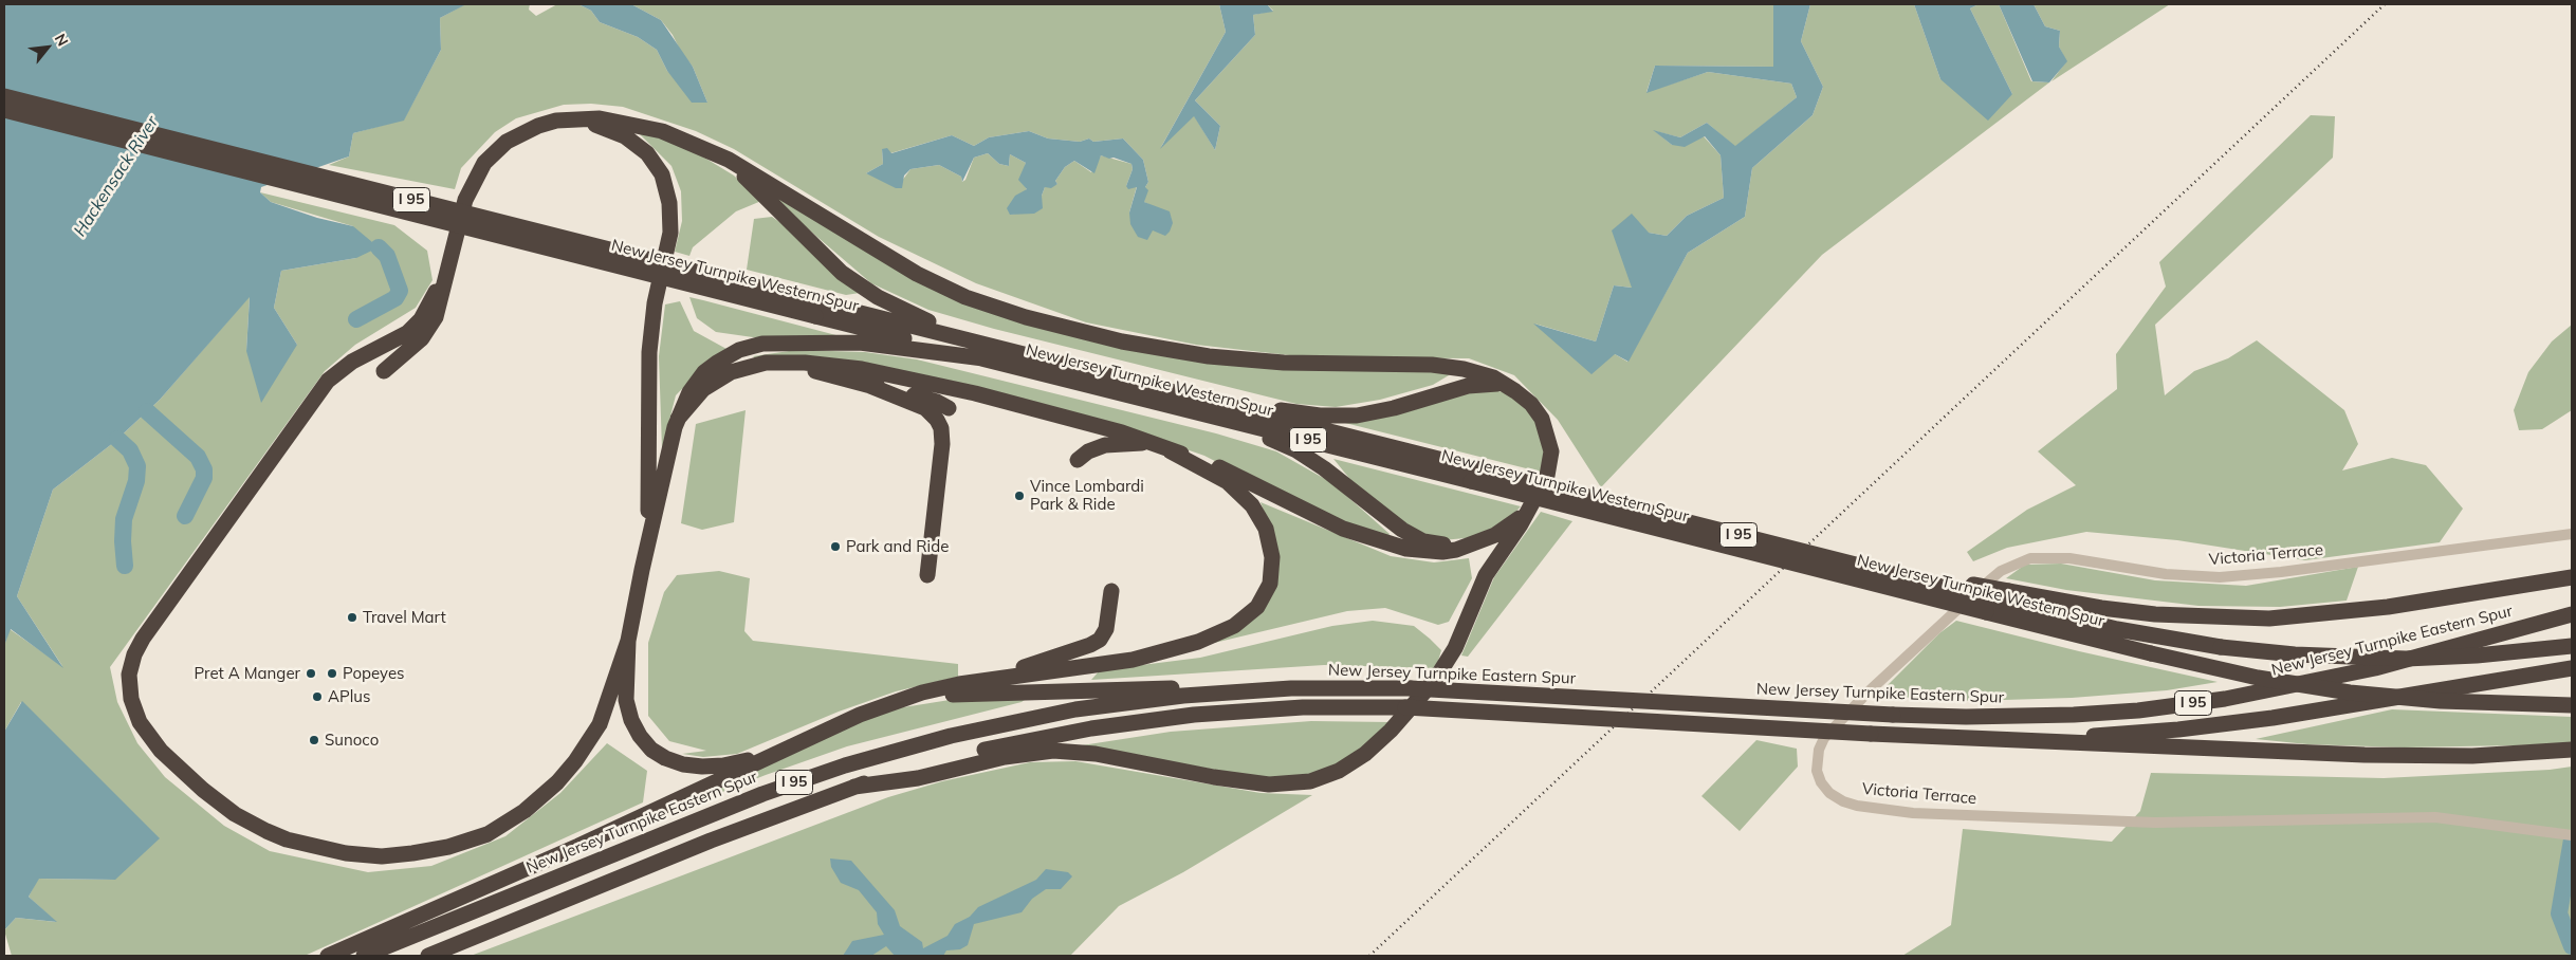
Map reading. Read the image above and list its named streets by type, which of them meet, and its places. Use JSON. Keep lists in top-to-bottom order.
{
  "streets": {
    "highway": ["I 95", "New Jersey Turnpike Western Spur", "New Jersey Turnpike Eastern Spur"],
    "street": ["Victoria Terrace"]
  },
  "water": ["Hackensack River"],
  "places": [
    "Vince Lombardi Park & Ride",
    "Park and Ride",
    "Travel Mart",
    "Pret A Manger",
    "Popeyes",
    "APlus",
    "Sunoco"
  ],
  "north": "top right"
}
